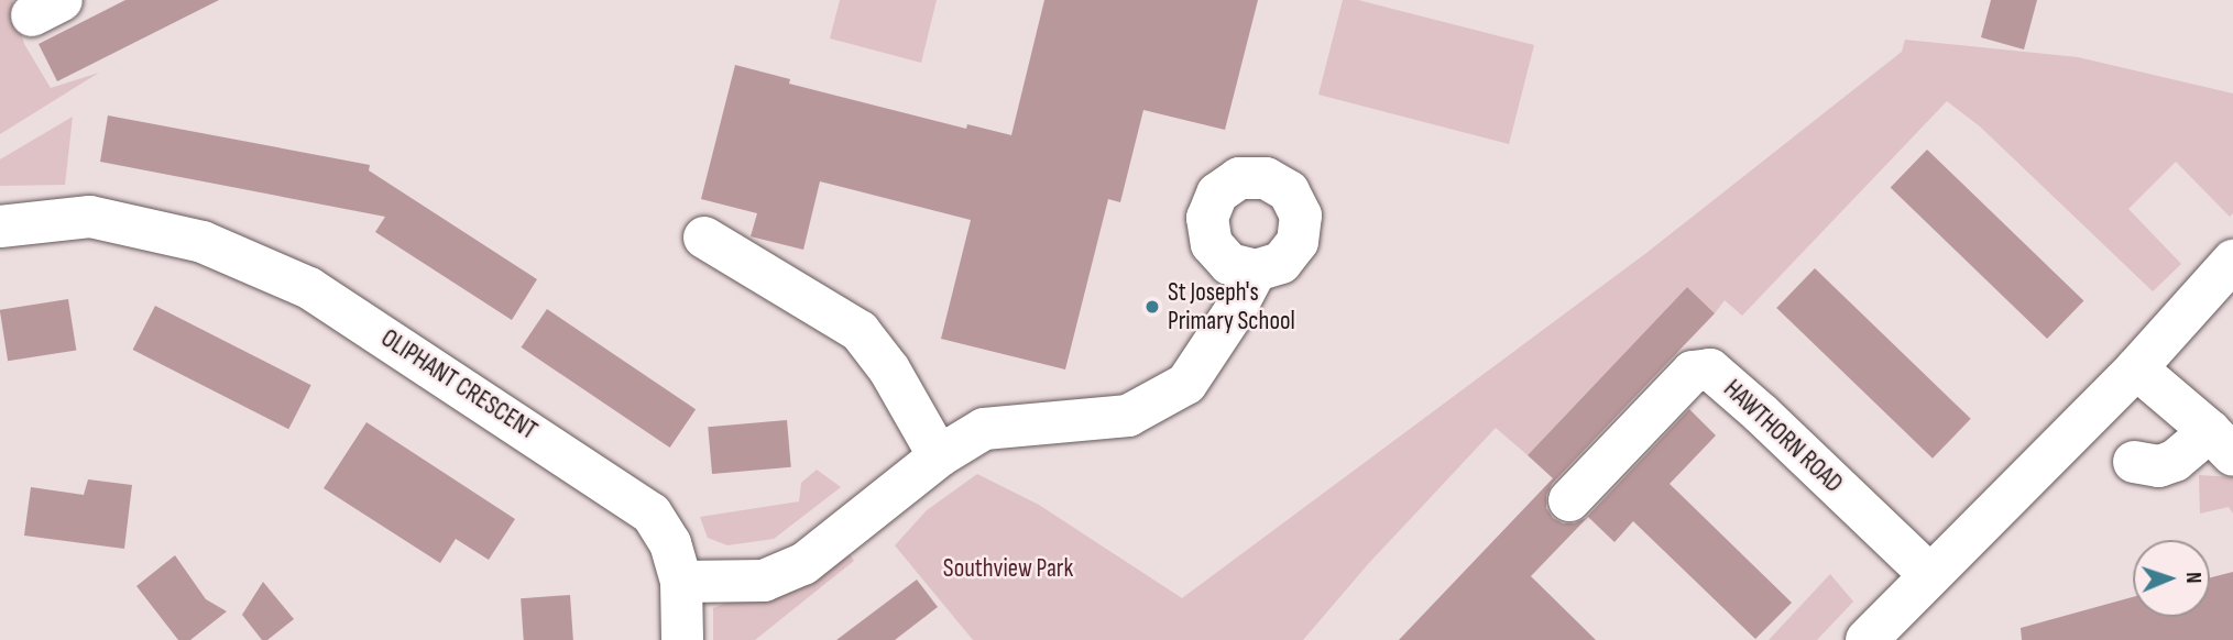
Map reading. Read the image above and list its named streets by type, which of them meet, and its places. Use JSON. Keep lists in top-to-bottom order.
{
  "streets": {
    "street": ["OLIPHANT CRESCENT", "HAWTHORN ROAD"]
  },
  "parks": ["Southview Park"],
  "places": ["St Joseph's Primary School"],
  "north": "right"
}
